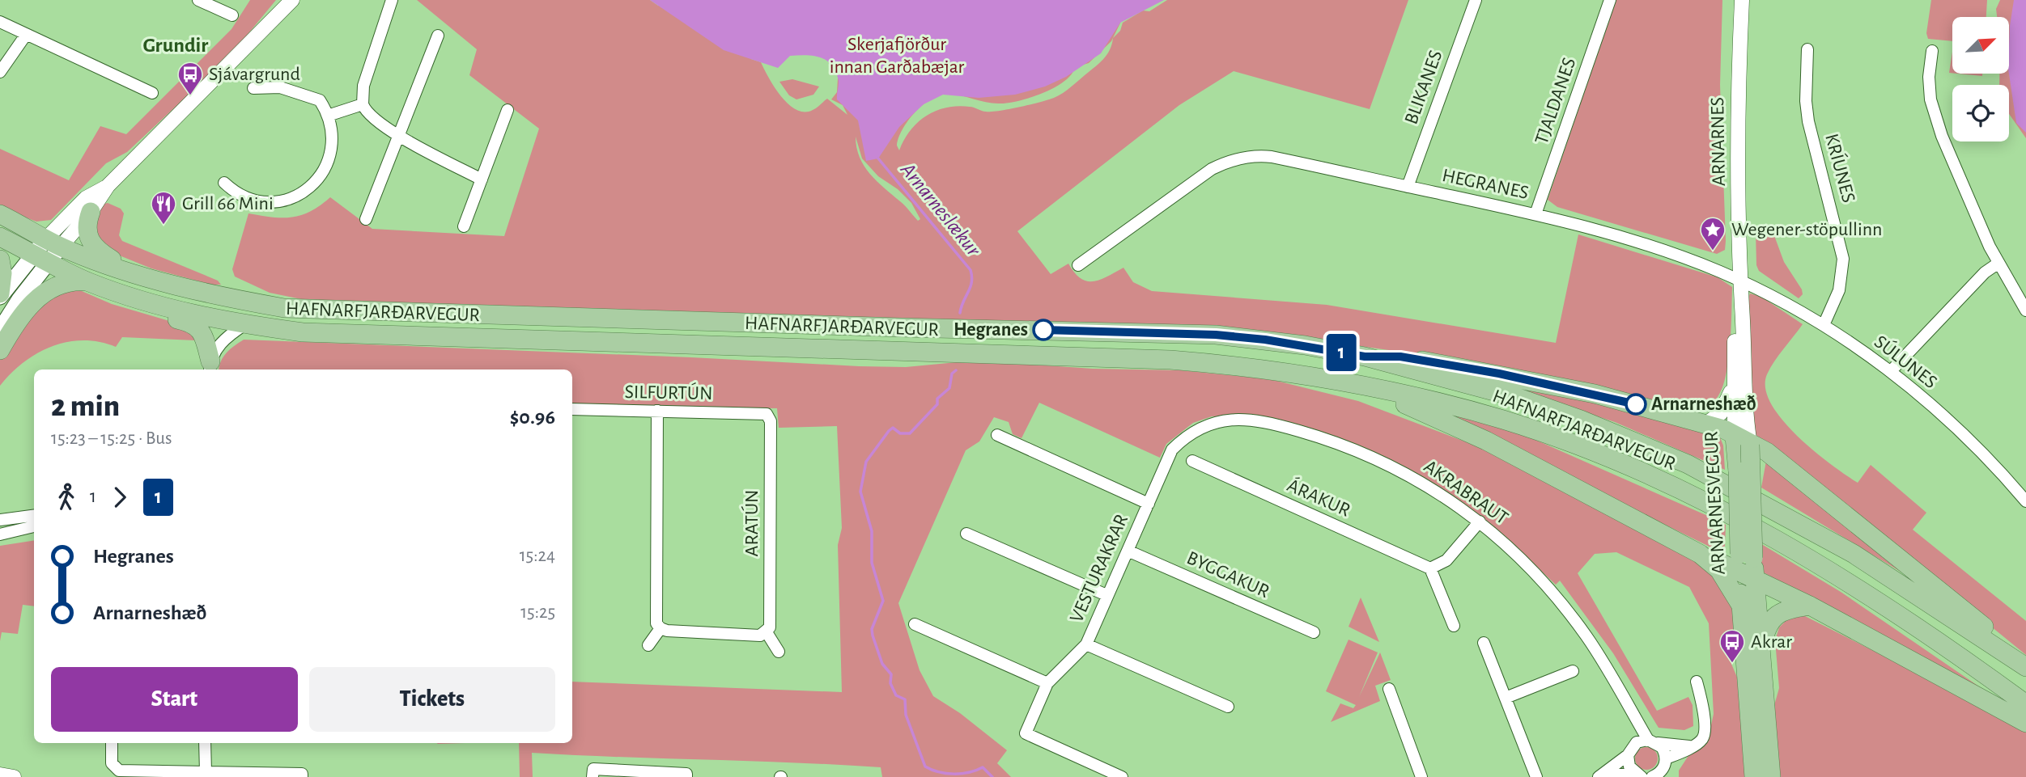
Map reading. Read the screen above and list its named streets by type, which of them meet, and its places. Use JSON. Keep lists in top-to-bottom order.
{
  "streets": {
    "main road": ["HAFNARFJARÐARVEGUR", "ARNARNESVEGUR"],
    "street": [
      "BLIKANES",
      "TJALDANES",
      "ARNARNES",
      "KRÍUNES",
      "HEGRANES",
      "SÚLUNES",
      "SILFURTÚN",
      "AKRABRAUT",
      "ÁRAKUR",
      "ARATÚN",
      "VESTURAKRAR",
      "BYGGAKUR"
    ]
  },
  "crossings": [
    ["BLIKANES", "HEGRANES"],
    ["TJALDANES", "HEGRANES"],
    ["ARNARNES", "HEGRANES"],
    ["ARNARNES", "SÚLUNES"],
    ["ARNARNES", "ARNARNESVEGUR"],
    ["KRÍUNES", "SÚLUNES"],
    ["HEGRANES", "SÚLUNES"],
    ["HEGRANES", "ARNARNESVEGUR"],
    ["SÚLUNES", "ARNARNESVEGUR"],
    ["SILFURTÚN", "ARATÚN"],
    ["AKRABRAUT", "VESTURAKRAR"],
    ["VESTURAKRAR", "BYGGAKUR"]
  ],
  "districts": ["Grundir"],
  "water": ["Arnarneslækur"],
  "parks": ["Skerjafjörður innan Garðabæjar"],
  "places": {
    "bus stop": ["Sjávargrund", "Akrar"],
    "restaurant": ["Grill 66 Mini"],
    "place": ["Wegener-stöpullinn"],
    "other": ["Hegranes", "Arnarneshæð"]
  },
  "lines": ["bus line 1"],
  "north": "top right",
  "page": {
    "on_map": "1",
    "heading": ["2 min", "15:23 – 15:25 · Bus", "$0.96"],
    "legs": ["1", "1"],
    "list": [
      {
        "name": "Hegranes",
        "value": "15:24"
      },
      {
        "name": "Arnarneshæð",
        "value": "15:25"
      }
    ],
    "buttons": ["Start", "Tickets"]
  }
}
